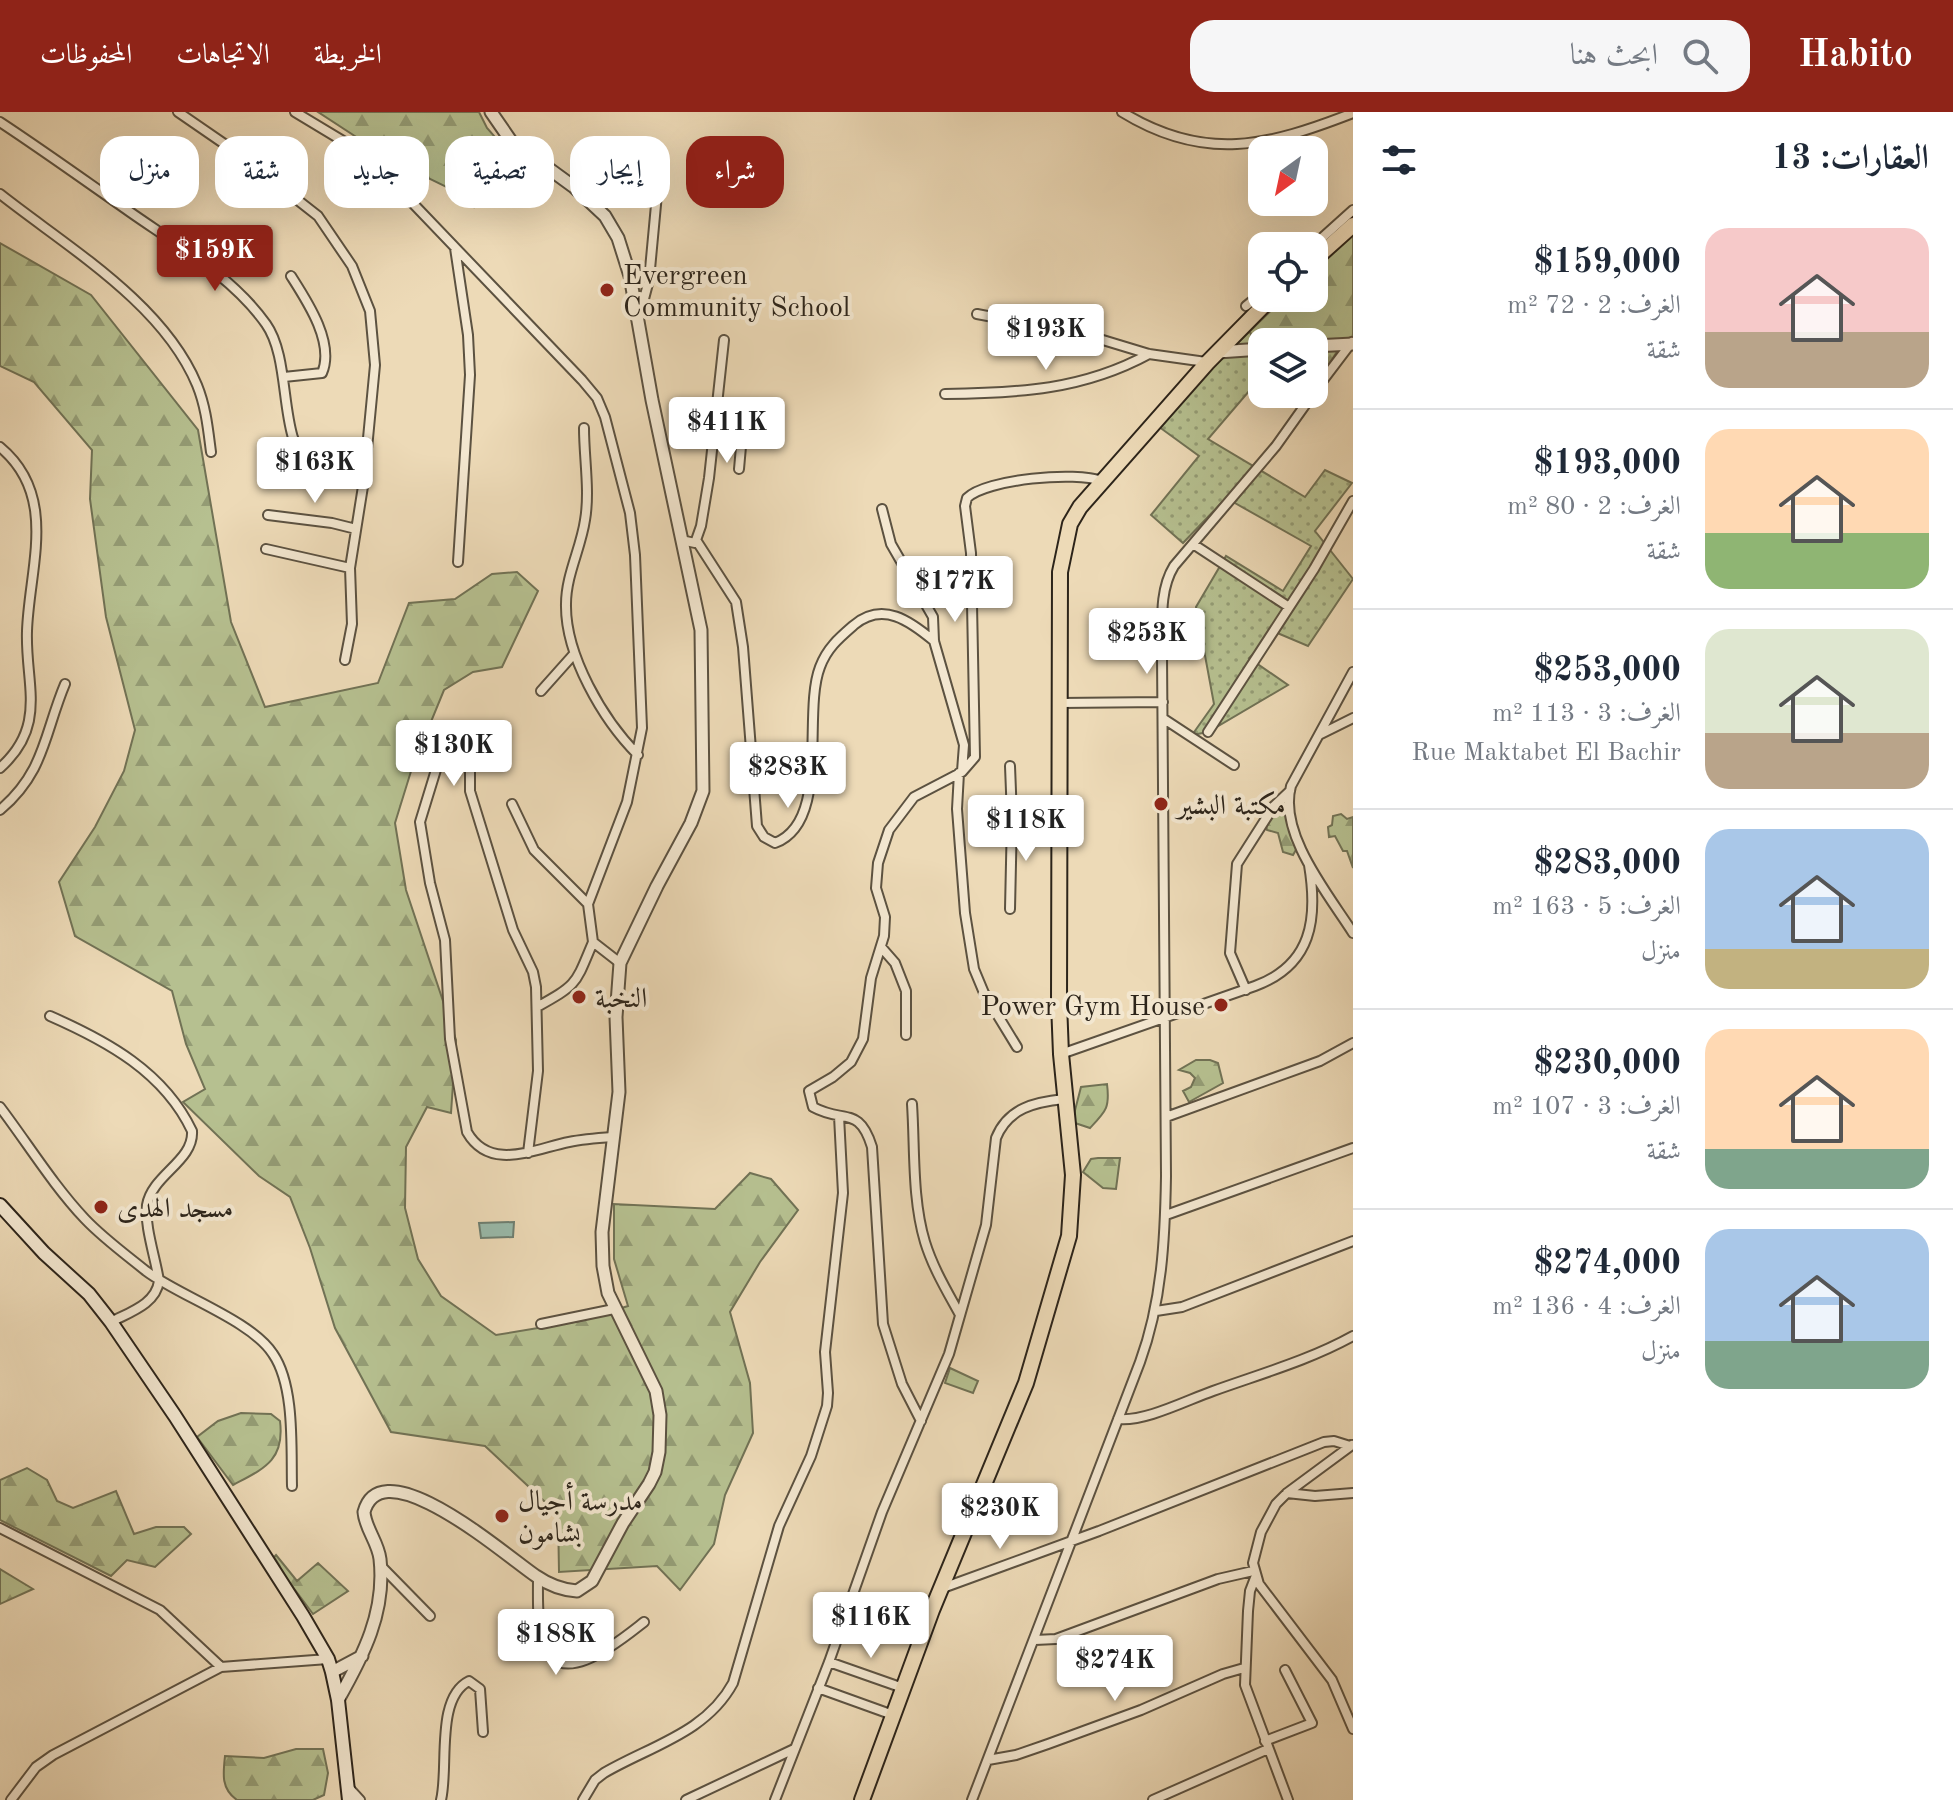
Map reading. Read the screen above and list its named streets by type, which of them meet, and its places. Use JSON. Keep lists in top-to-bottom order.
{
  "places": [
    "Evergreen Community School",
    "مكتبة البشير",
    "النخبة",
    "Power Gym House",
    "مسجد الهدى",
    "مدرسة أجيال بشامون"
  ],
  "north": "bottom left",
  "page": {
    "header": "Habito",
    "search": "ابحث هنا",
    "nav": ["الخريطة", "الاتجاهات", "المحفوظات"],
    "heading": "العقارات: 13",
    "chip": [
      "شراء",
      "إيجار",
      "تصفية",
      "جديد",
      "شقة",
      "منزل"
    ],
    "list": [
      {
        "name": "$159,000",
        "note": "الغرف: 2 · 72 m² · شقة"
      },
      {
        "name": "$193,000",
        "note": "الغرف: 2 · 80 m² · شقة"
      },
      {
        "name": "$253,000",
        "note": "الغرف: 3 · 113 m² · Rue Maktabet El Bachir"
      },
      {
        "name": "$283,000",
        "note": "الغرف: 5 · 163 m² · منزل"
      },
      {
        "name": "$230,000",
        "note": "الغرف: 3 · 107 m² · شقة"
      },
      {
        "name": "$274,000",
        "note": "الغرف: 4 · 136 m² · منزل"
      }
    ],
    "price": [
      "$159K",
      "$193K",
      "$411K",
      "$163K",
      "$177K",
      "$253K",
      "$130K",
      "$283K",
      "$118K",
      "$230K",
      "$116K",
      "$188K",
      "$274K"
    ]
  }
}
